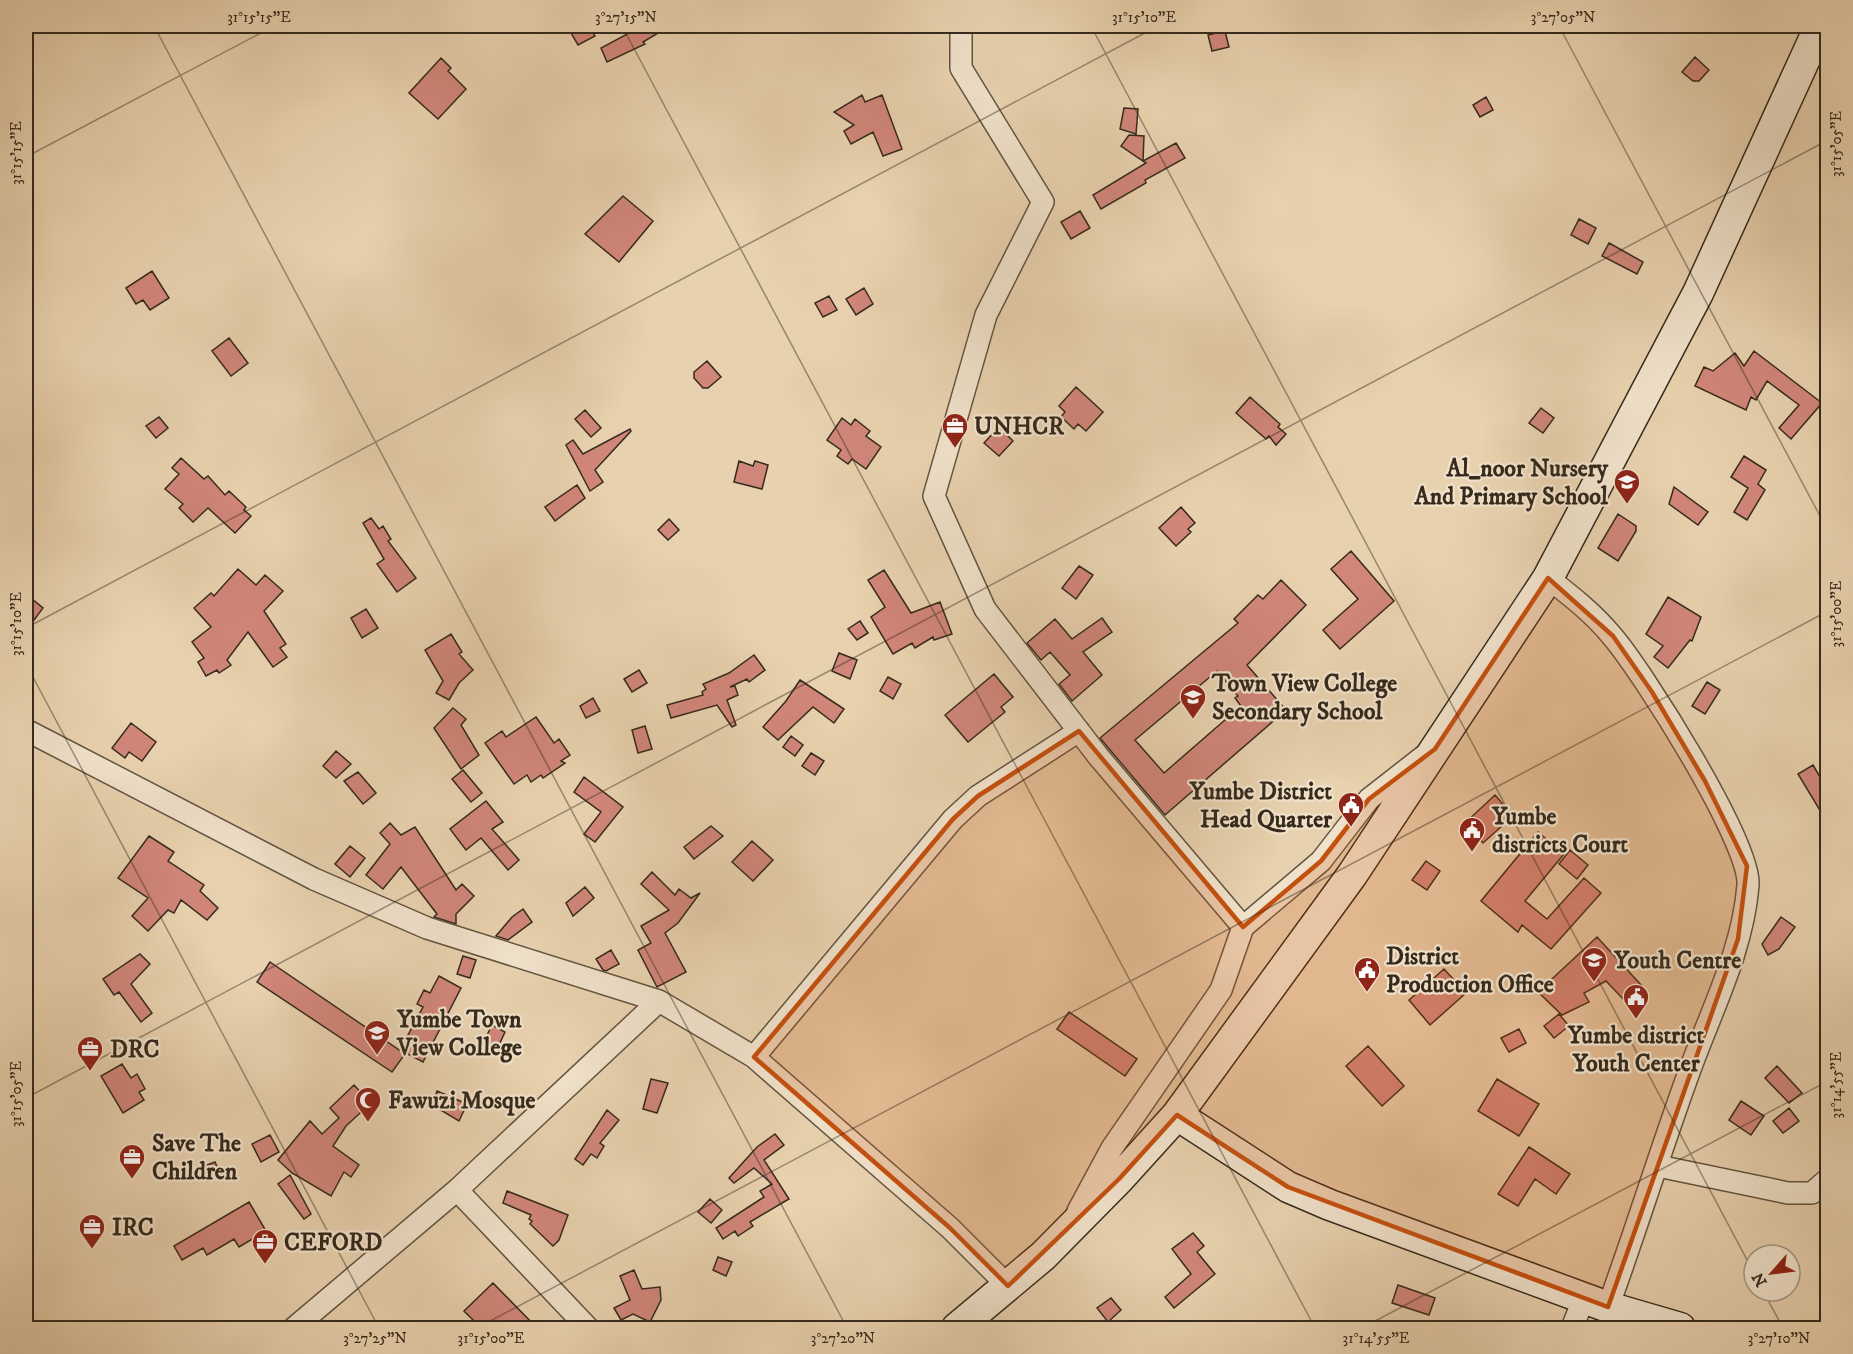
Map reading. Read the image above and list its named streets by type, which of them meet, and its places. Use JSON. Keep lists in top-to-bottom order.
{
  "places": {
    "office": [
      "UNHCR",
      "DRC",
      "Save The Children",
      "IRC",
      "CEFORD"
    ],
    "school or university": [
      "Al_noor Nursery And Primary School",
      "Town View College Secondary School",
      "Youth Centre",
      "Yumbe Town View College"
    ],
    "public building": [
      "Yumbe District Head Quarter",
      "Yumbe districts Court",
      "District Production Office",
      "Yumbe district Youth Center"
    ],
    "mosque": ["Fawuzi Mosque"]
  },
  "north": "bottom left",
  "coordinates": [
    "31°15'15\"E",
    "3°27'15\"N",
    "31°15'10\"E",
    "3°27'05\"N",
    "31°15'05\"E",
    "31°15'00\"E",
    "31°14'55\"E",
    "3°27'25\"N",
    "3°27'20\"N",
    "3°27'10\"N"
  ]
}
